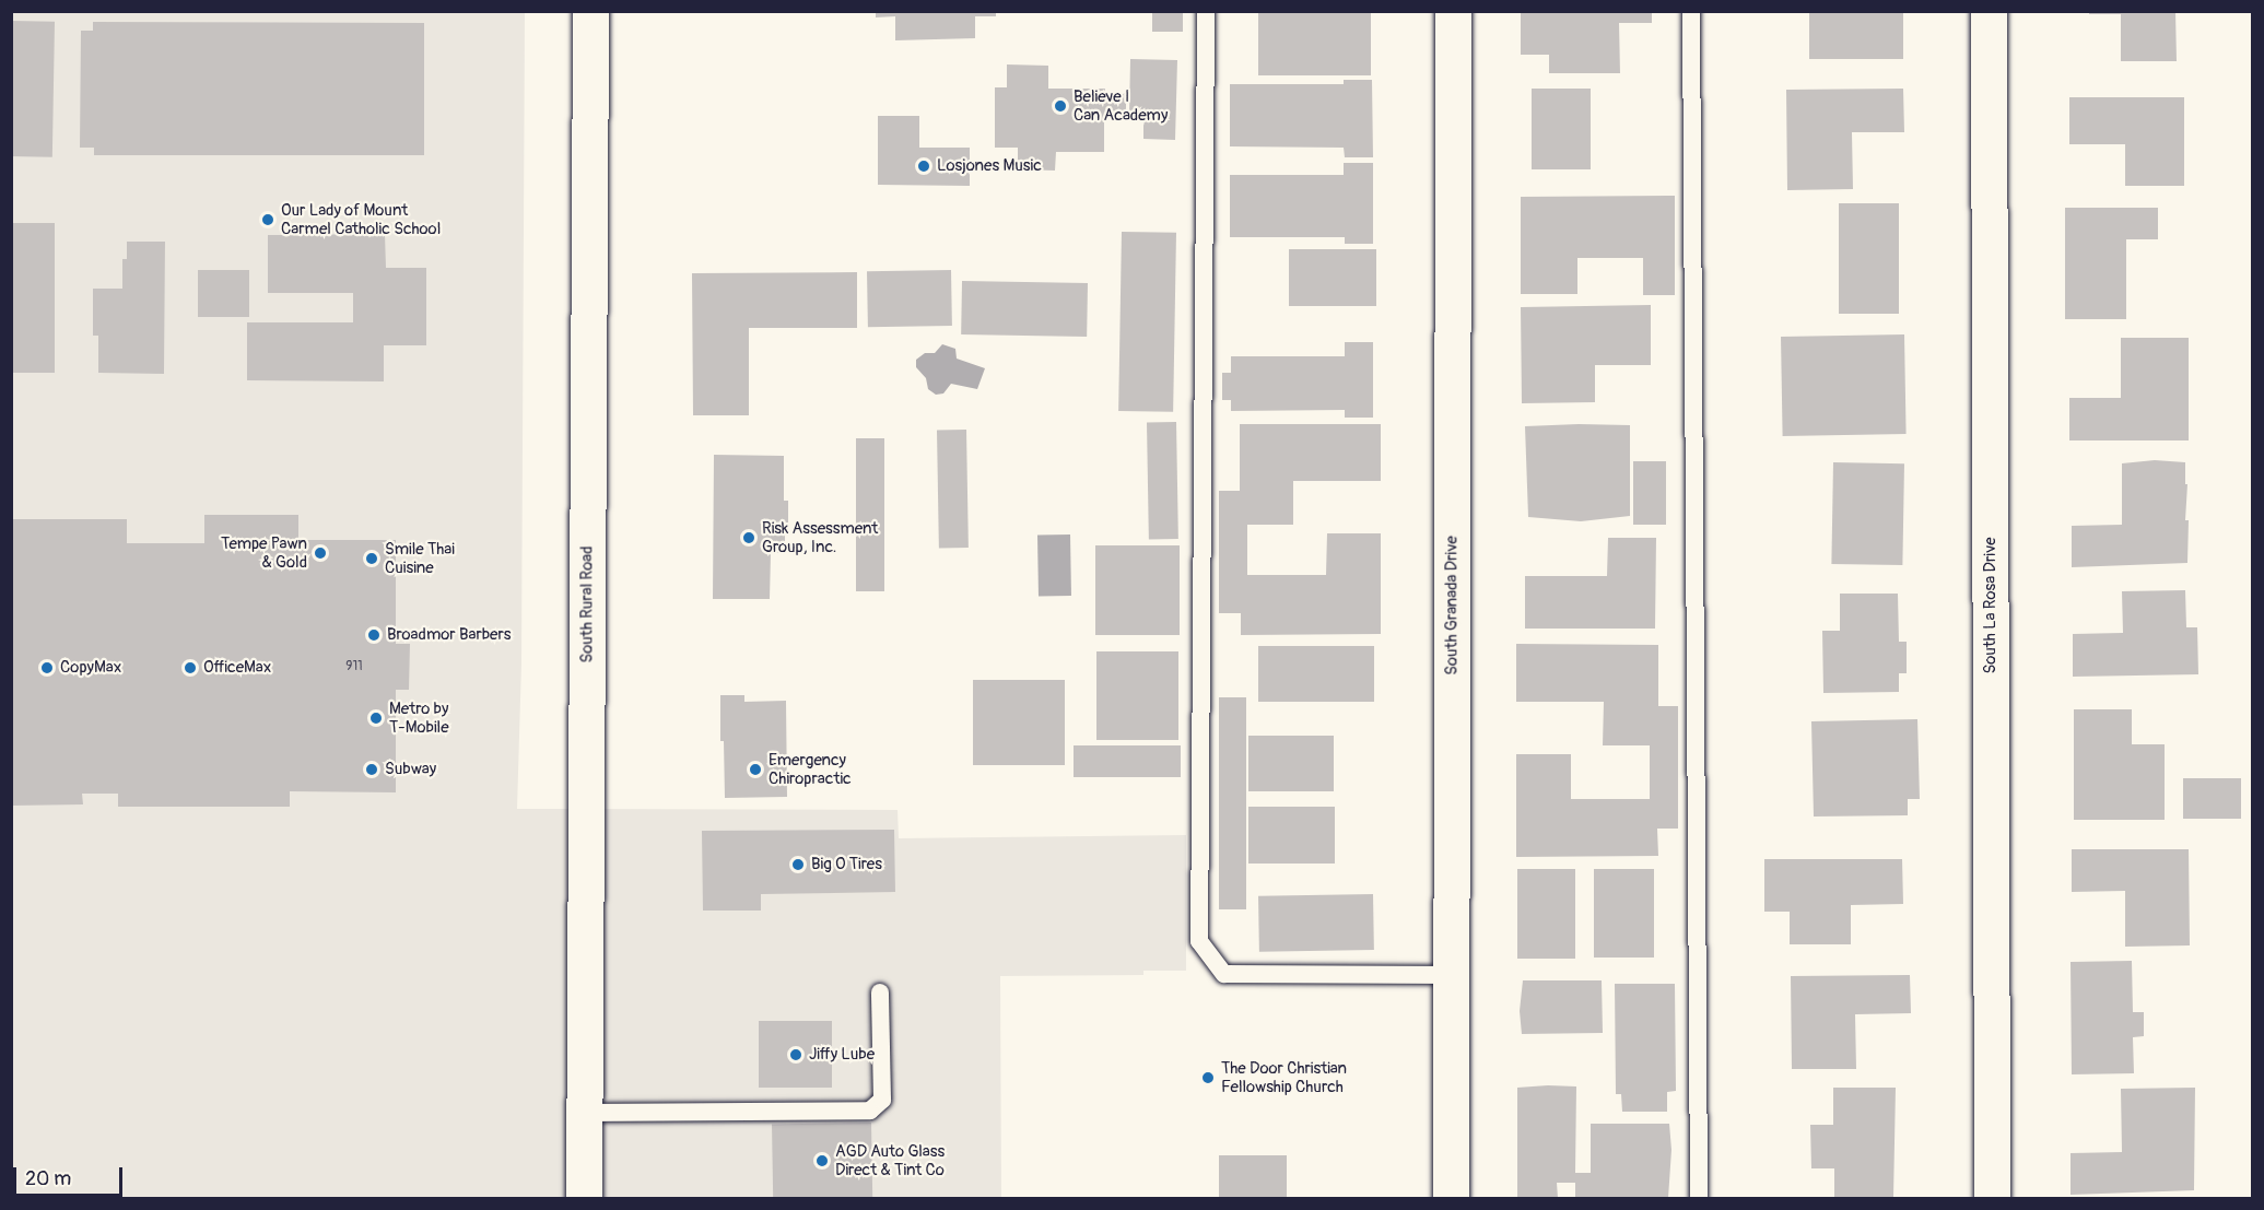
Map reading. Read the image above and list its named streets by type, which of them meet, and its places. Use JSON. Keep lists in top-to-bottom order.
{
  "streets": {
    "street": ["South Rural Road", "South Granada Drive", "South La Rosa Drive"]
  },
  "places": [
    "Believe I Can Academy",
    "Losjones Music",
    "Our Lady of Mount Carmel Catholic School",
    "Risk Assessment Group, Inc.",
    "Tempe Pawn & Gold",
    "Smile Thai Cuisine",
    "Broadmor Barbers",
    "CopyMax",
    "OfficeMax",
    "Metro by T-Mobile",
    "Subway",
    "Emergency Chiropractic",
    "Big O Tires",
    "Jiffy Lube",
    "The Door Christian Fellowship Church",
    "AGD Auto Glass Direct & Tint Co"
  ],
  "house_numbers": ["911"],
  "scale_bar": "20 m"
}
